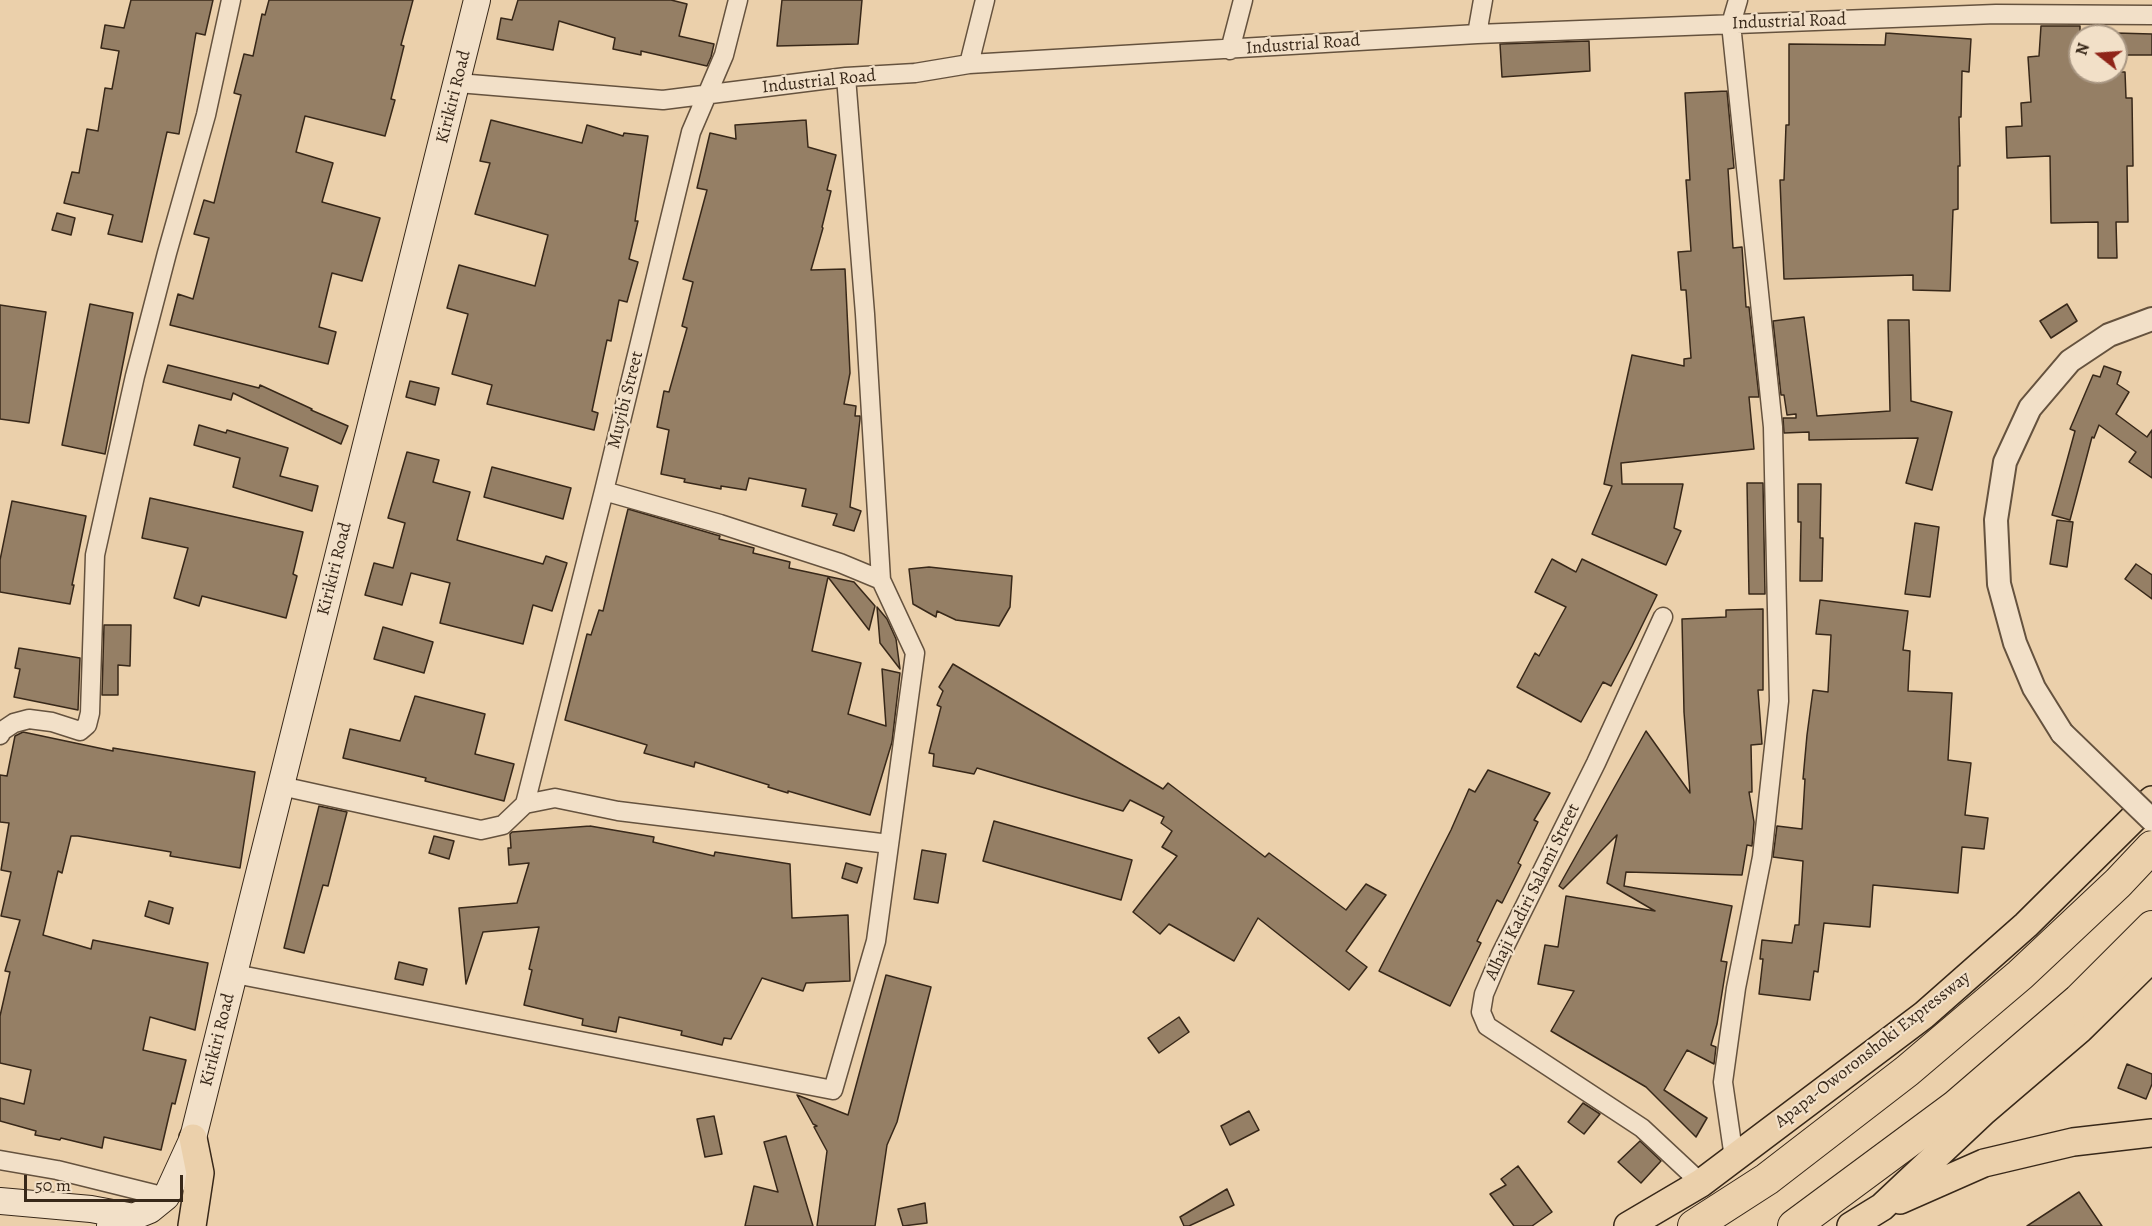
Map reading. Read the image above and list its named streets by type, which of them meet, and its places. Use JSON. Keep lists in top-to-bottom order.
{
  "streets": {
    "highway": ["Apapa-Oworonshoki Expressway"],
    "main road": ["Kirikiri Road"],
    "street": ["Industrial Road", "Muyibi Street", "Alhaji Kadiri Salami Street"]
  },
  "crossings": [
    ["Industrial Road", "Kirikiri Road"],
    ["Industrial Road", "Muyibi Street"],
    ["Alhaji Kadiri Salami Street", "Apapa-Oworonshoki Expressway"]
  ],
  "scale_bar": "50 m",
  "north": "left"
}
